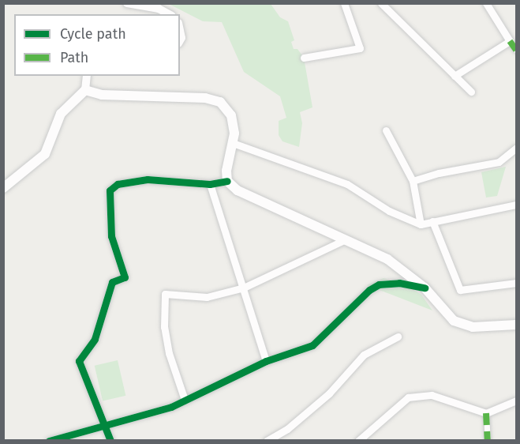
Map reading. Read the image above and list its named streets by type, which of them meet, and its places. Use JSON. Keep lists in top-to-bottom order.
{
  "legend": ["Cycle path", "Path"]
}
